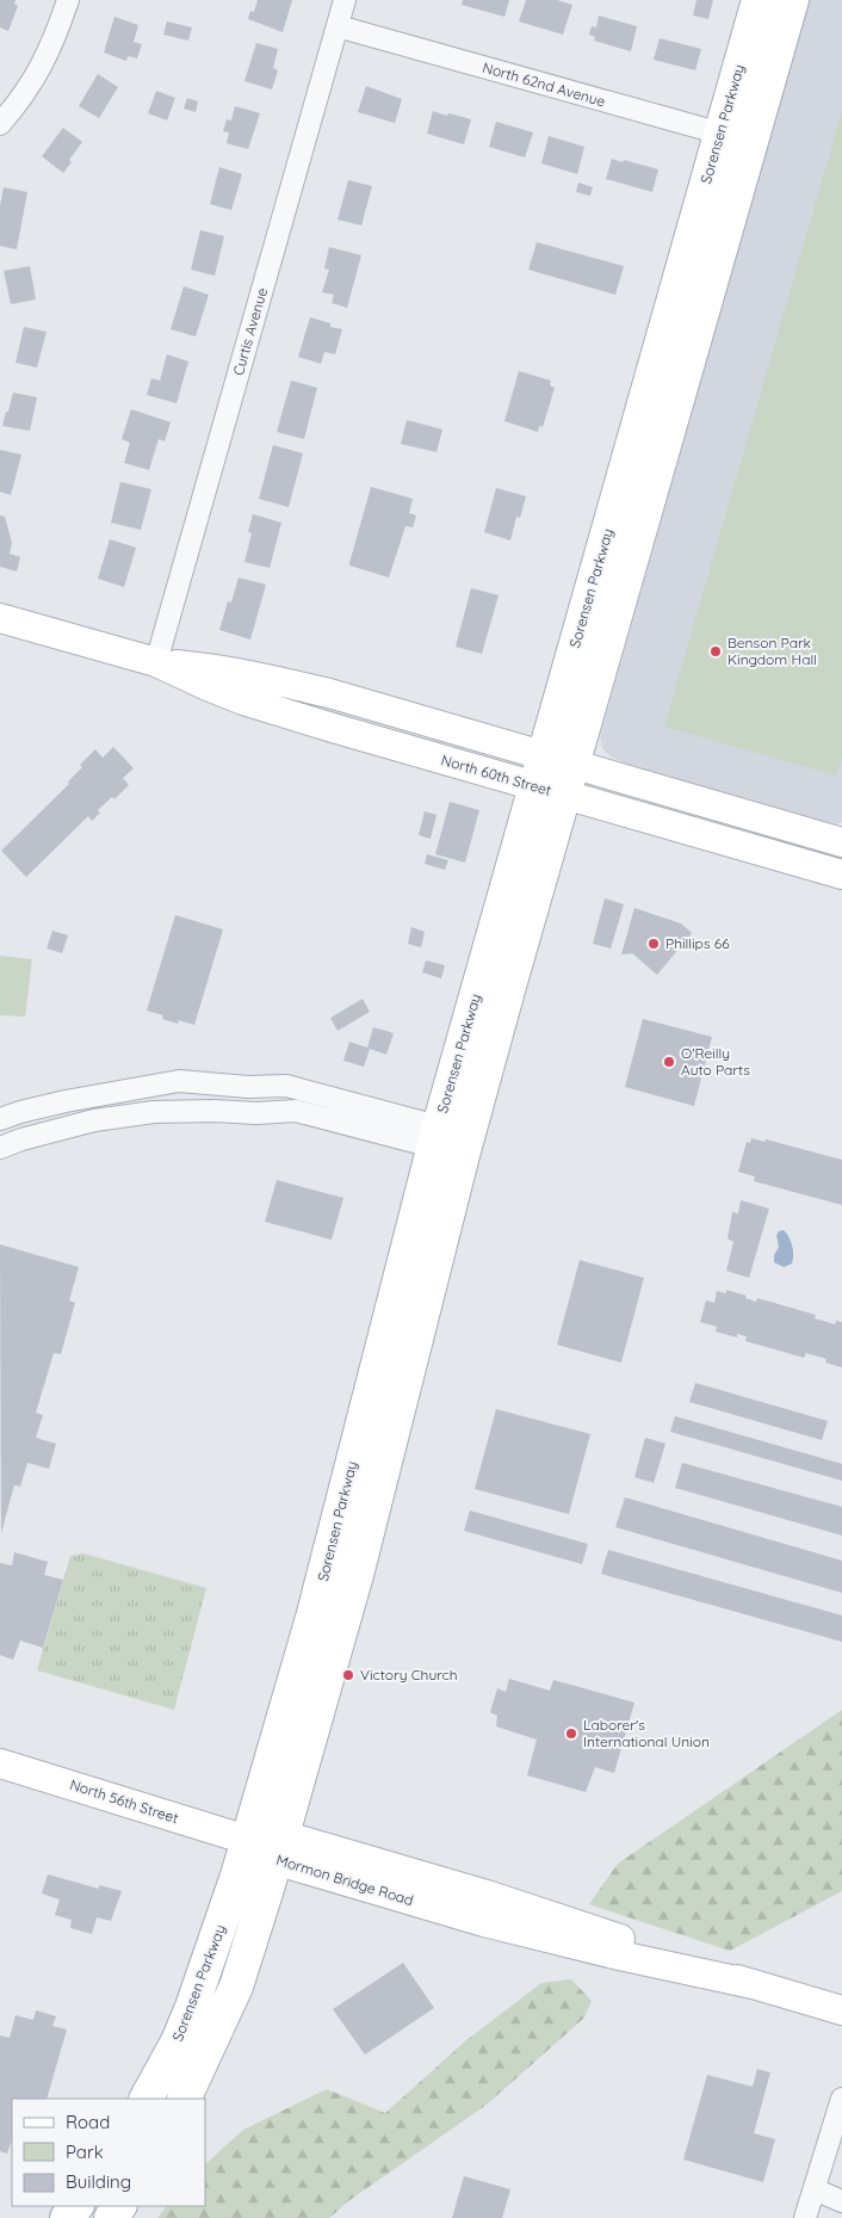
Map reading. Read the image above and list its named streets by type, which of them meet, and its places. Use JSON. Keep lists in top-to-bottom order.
{
  "streets": {
    "main road": [
      "Sorensen Parkway",
      "North 60th Street",
      "North 56th Street",
      "Mormon Bridge Road"
    ],
    "street": ["North 62nd Avenue", "Curtis Avenue"]
  },
  "crossings": [
    ["North 62nd Avenue", "Sorensen Parkway"],
    ["North 62nd Avenue", "Curtis Avenue"],
    ["Sorensen Parkway", "North 60th Street"],
    ["Sorensen Parkway", "North 56th Street"],
    ["Sorensen Parkway", "Mormon Bridge Road"],
    ["Curtis Avenue", "North 60th Street"],
    ["North 56th Street", "Mormon Bridge Road"]
  ],
  "places": [
    "Benson Park Kingdom Hall",
    "Phillips 66",
    "O'Reilly Auto Parts",
    "Victory Church",
    "Laborer's International Union"
  ],
  "legend": ["Road", "Park", "Building"]
}
